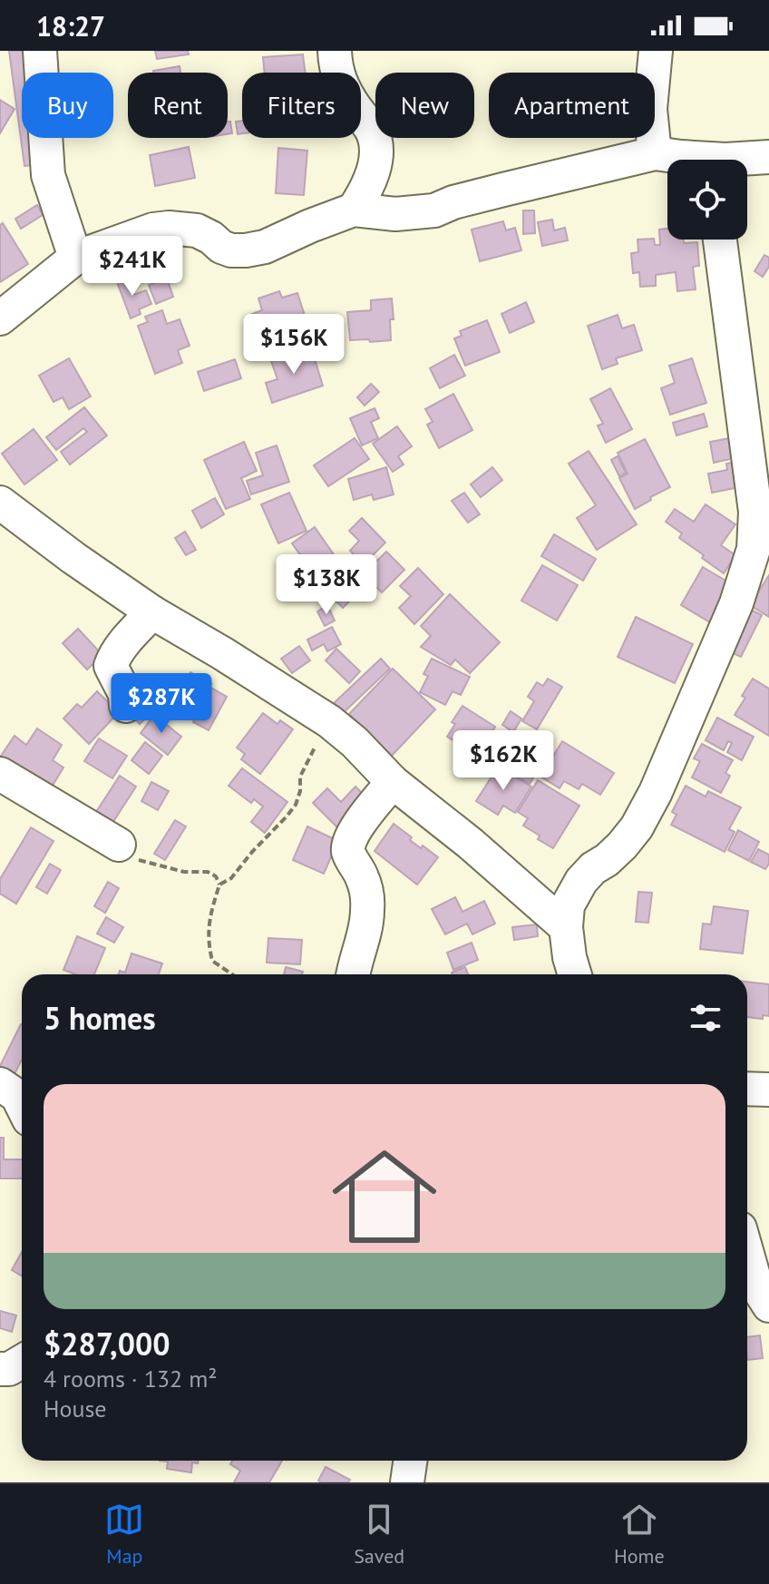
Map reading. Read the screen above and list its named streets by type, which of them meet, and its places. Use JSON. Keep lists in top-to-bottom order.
{
  "page": {
    "status": "18:27",
    "chip": [
      "Buy",
      "Rent",
      "Filters",
      "New",
      "Apartment"
    ],
    "price": [
      "$241K",
      "$156K",
      "$138K",
      "$287K",
      "$162K"
    ],
    "heading": "5 homes",
    "list": [
      {
        "name": "$287,000",
        "note": "4 rooms · 132 m² · House"
      }
    ],
    "tabs": ["Map", "Saved", "Home"]
  }
}
